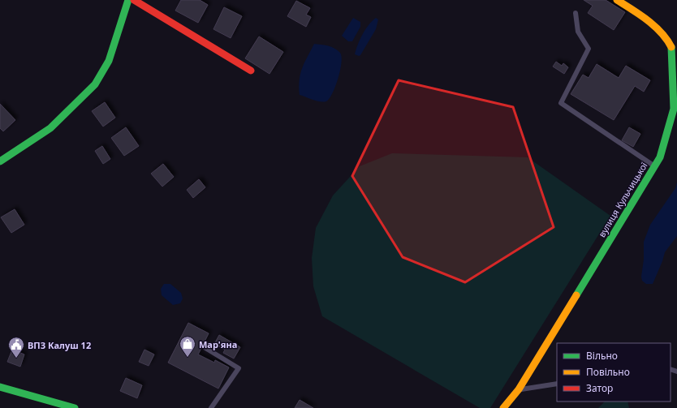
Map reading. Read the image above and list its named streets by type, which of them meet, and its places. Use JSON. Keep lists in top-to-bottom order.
{
  "streets": {
    "street": ["вулиця Кульчицької"]
  },
  "places": {
    "shop": ["Мар'яна"],
    "public building": ["ВПЗ Калуш 12"]
  },
  "legend": ["Вільно", "Повільно", "Затор"]
}
